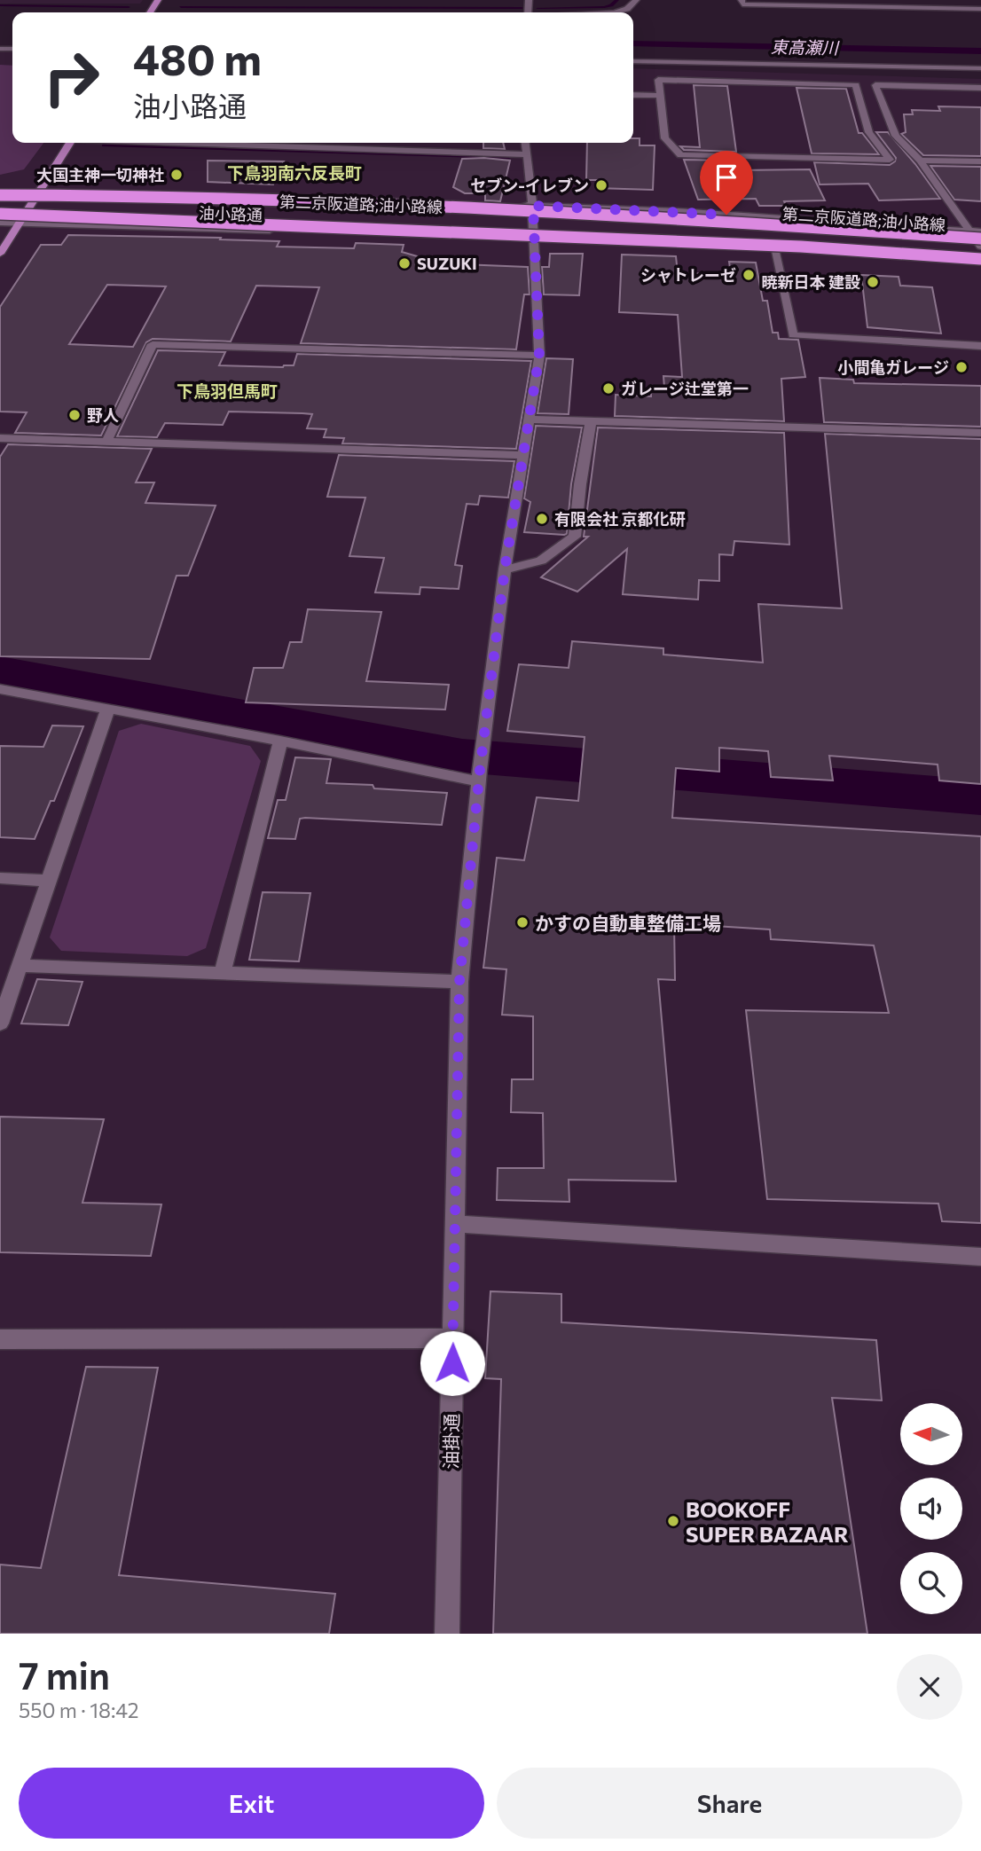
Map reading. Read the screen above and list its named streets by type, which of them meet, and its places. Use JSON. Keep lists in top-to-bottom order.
{
  "streets": {
    "highway": ["第二京阪道路;油小路線"],
    "street": ["油小路通", "油掛通"]
  },
  "crossings": [
    ["油小路通", "油掛通"]
  ],
  "districts": ["下鳥羽南六反長町", "下鳥羽但馬町"],
  "water": ["東高瀬川"],
  "places": [
    "大国主神一切神社",
    "セブン-イレブン",
    "SUZUKI",
    "シャトレーゼ",
    "暁新日本 建設",
    "小間亀ガレージ",
    "ガレージ辻堂第一",
    "野人",
    "有限会社 京都化研",
    "かすの自動車整備工場",
    "BOOKOFF SUPER BAZAAR"
  ],
  "north": "left",
  "page": {
    "turn": ["480 m", "油小路通"],
    "heading": ["7 min", "550 m · 18:42"],
    "buttons": ["Exit", "Share"]
  }
}
